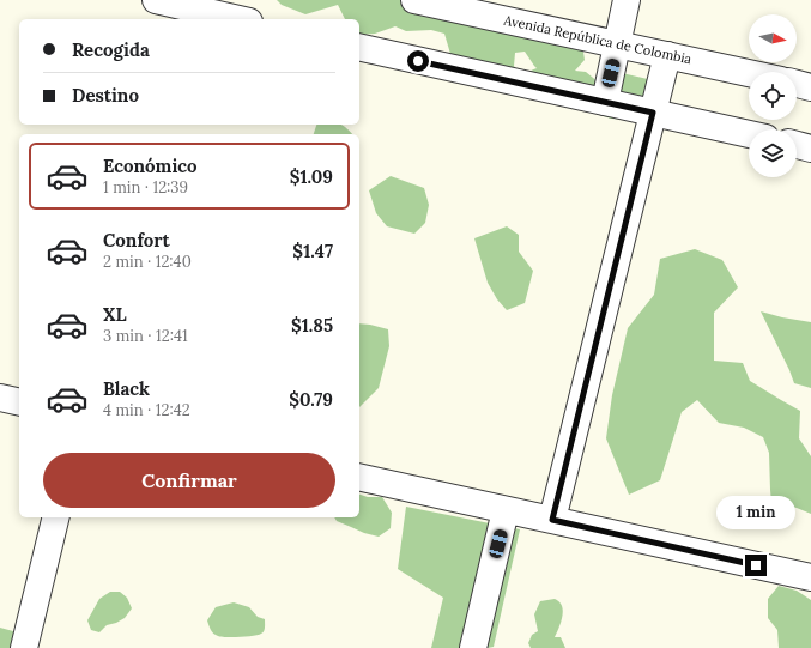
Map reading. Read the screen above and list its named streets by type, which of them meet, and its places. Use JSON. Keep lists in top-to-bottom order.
{
  "streets": {
    "street": ["Avenida República de Colombia"]
  },
  "north": "right",
  "page": {
    "banner": ["Recogida", "Destino"],
    "list": [
      {
        "name": "Económico",
        "note": "1 min · 12:39",
        "value": "$1.09"
      },
      {
        "name": "Confort",
        "note": "2 min · 12:40",
        "value": "$1.47"
      },
      {
        "name": "XL",
        "note": "3 min · 12:41",
        "value": "$1.85"
      },
      {
        "name": "Black",
        "note": "4 min · 12:42",
        "value": "$0.79"
      }
    ],
    "buttons": "Confirmar",
    "bubble": "1 min"
  }
}
